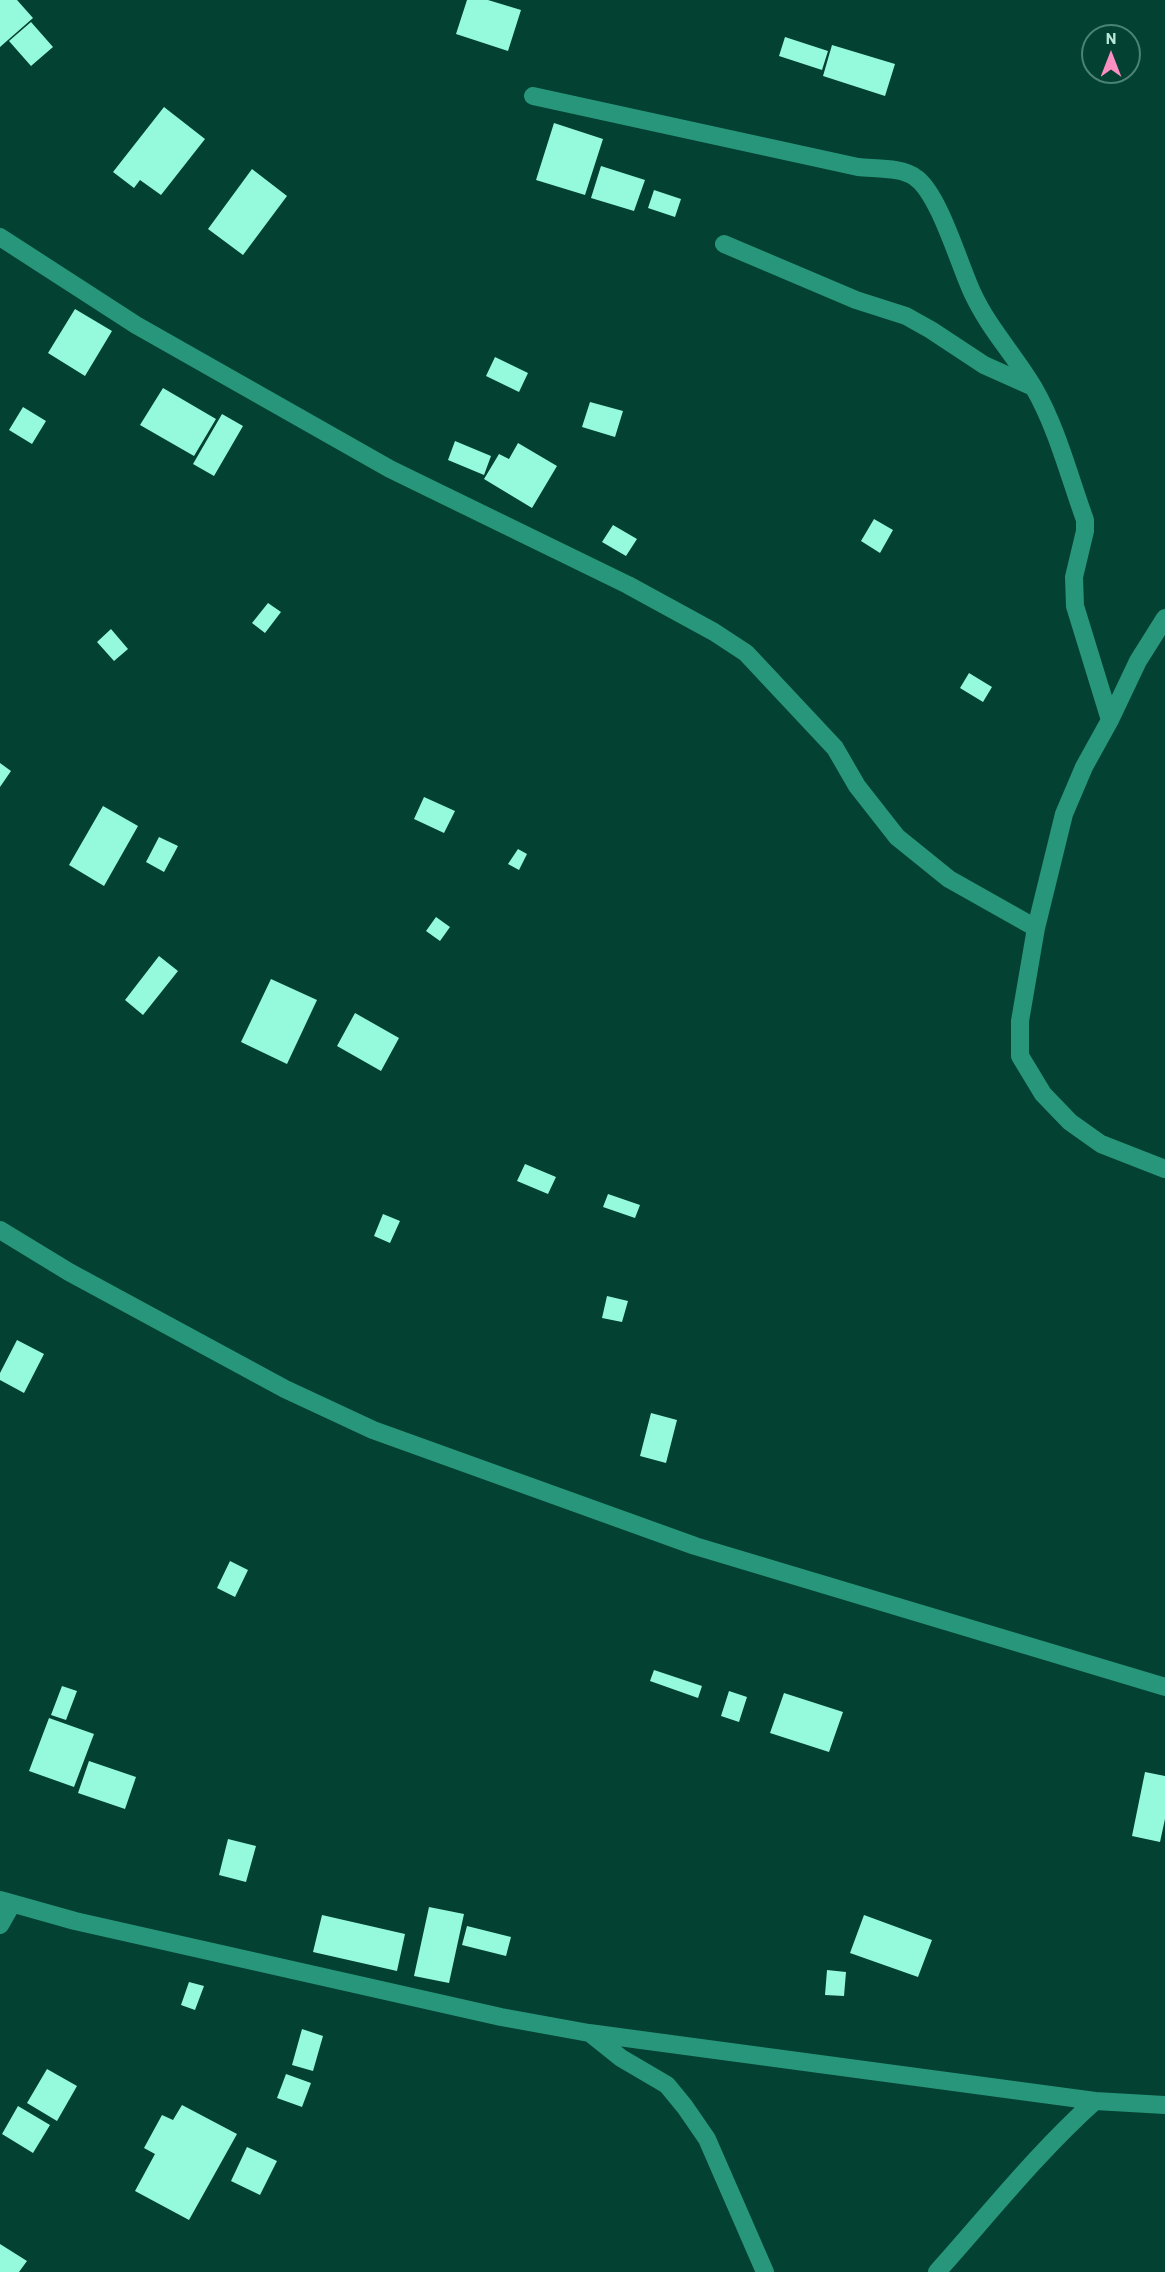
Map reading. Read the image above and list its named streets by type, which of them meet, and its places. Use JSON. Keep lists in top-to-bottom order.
{
  "north": "top"
}
